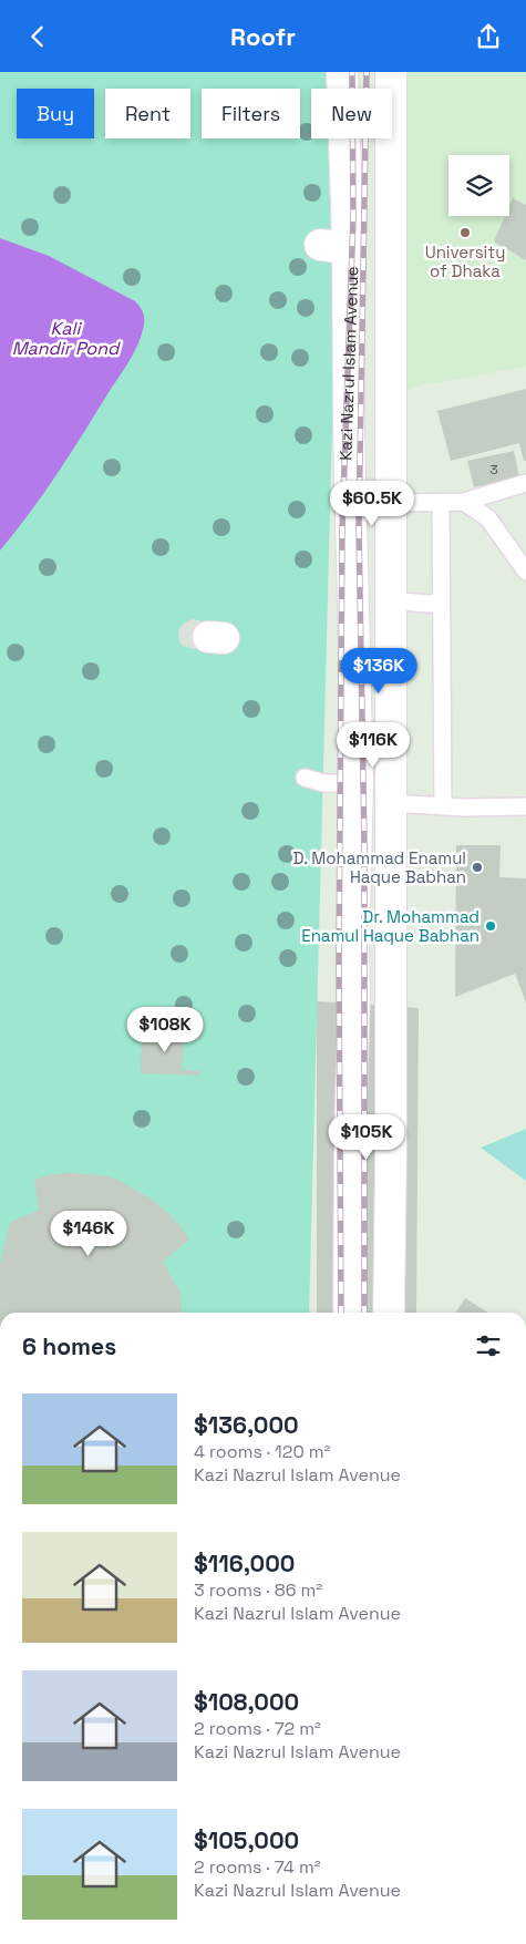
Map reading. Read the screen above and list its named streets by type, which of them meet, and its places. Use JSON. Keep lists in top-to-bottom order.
{
  "streets": {
    "main road": ["Kazi Nazrul Islam Avenue"]
  },
  "water": ["Kali Mandir Pond"],
  "places": ["University of Dhaka", "D. Mohammad Enamul Haque Babhan", "Dr. Mohammad Enamul Haque Babhan"],
  "house_numbers": ["3"],
  "page": {
    "header": "Roofr",
    "chip": [
      "Buy",
      "Rent",
      "Filters",
      "New"
    ],
    "price": [
      "$60.5K",
      "$136K",
      "$116K",
      "$108K",
      "$105K",
      "$146K"
    ],
    "heading": "6 homes",
    "list": [
      {
        "name": "$136,000",
        "note": "4 rooms · 120 m² · Kazi Nazrul Islam Avenue"
      },
      {
        "name": "$116,000",
        "note": "3 rooms · 86 m² · Kazi Nazrul Islam Avenue"
      },
      {
        "name": "$108,000",
        "note": "2 rooms · 72 m² · Kazi Nazrul Islam Avenue"
      },
      {
        "name": "$105,000",
        "note": "2 rooms · 74 m² · Kazi Nazrul Islam Avenue"
      }
    ]
  }
}
